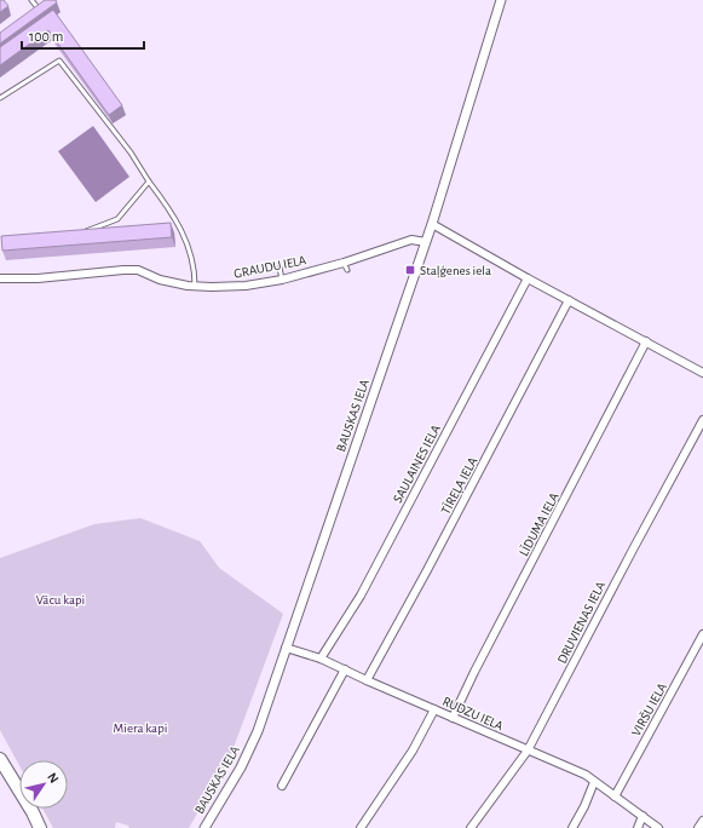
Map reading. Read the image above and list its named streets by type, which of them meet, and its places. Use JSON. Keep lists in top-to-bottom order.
{
  "streets": {
    "street": [
      "GRAUDU IELA",
      "BAUSKAS IELA",
      "SAULAINES IELA",
      "TĪREĻA IELA",
      "LĪDUMA IELA",
      "DRUVIENAS IELA",
      "VIRŠU IELA",
      "RUDZU IELA"
    ]
  },
  "crossings": [
    ["GRAUDU IELA", "BAUSKAS IELA"],
    ["BAUSKAS IELA", "RUDZU IELA"],
    ["SAULAINES IELA", "RUDZU IELA"],
    ["TĪREĻA IELA", "RUDZU IELA"],
    ["LĪDUMA IELA", "RUDZU IELA"],
    ["DRUVIENAS IELA", "RUDZU IELA"],
    ["VIRŠU IELA", "RUDZU IELA"]
  ],
  "parks": ["Vācu kapi", "Miera kapi"],
  "places": {
    "transit": ["Staļģenes iela"]
  },
  "scale_bar": "100 m",
  "north": "top right"
}
